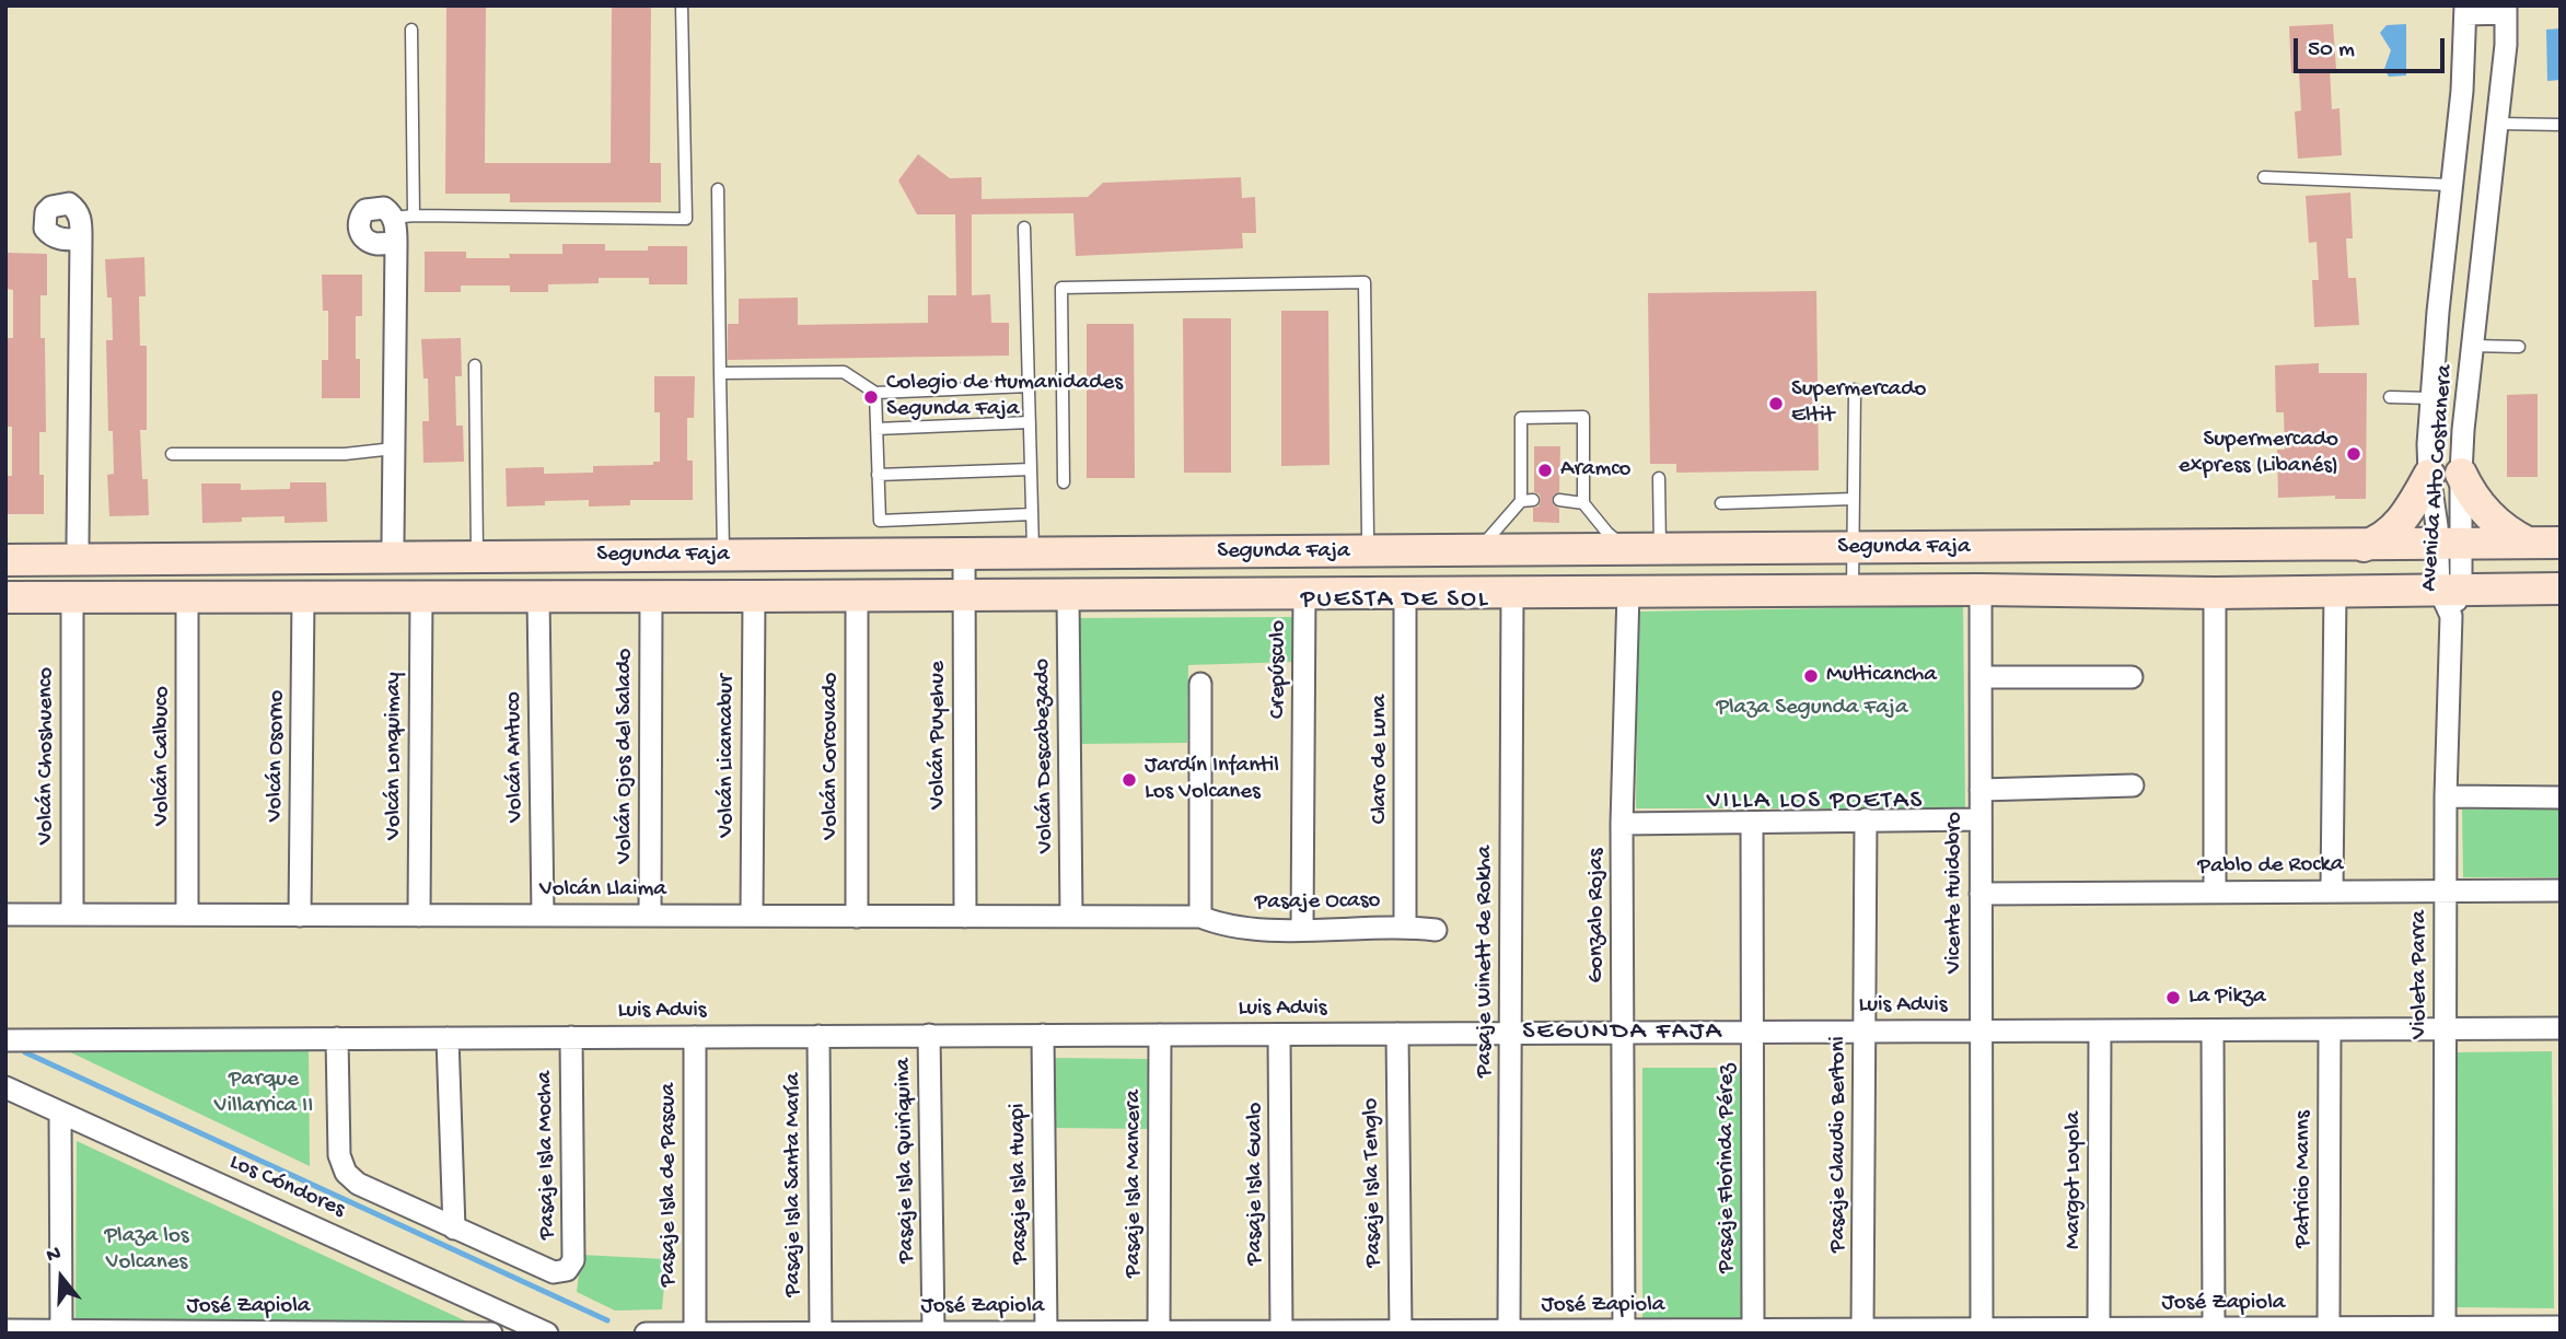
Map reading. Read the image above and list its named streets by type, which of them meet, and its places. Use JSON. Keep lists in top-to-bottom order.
{
  "streets": {
    "main road": ["Segunda Faja"],
    "street": [
      "Avenida Alto Costanera",
      "Crepúsculo",
      "Volcán Puyehue",
      "Volcán Choshuenco",
      "Volcán Calbuco",
      "Volcán Osorno",
      "Volcán Lonquimay",
      "Volcán Ojos del Salado",
      "Volcán Licancabur",
      "Volcán Corcovado",
      "Volcán Descabezado",
      "Volcán Antuco",
      "Claro de Luna",
      "Pablo de Rocka",
      "Volcán Llaima",
      "Vicente Huidobro",
      "Pasaje Ocaso",
      "Gonzalo Rojas",
      "Pasaje Winett de Rokha",
      "Violeta Parra",
      "Luis Advis",
      "Pasaje Claudio Bertoni",
      "Pasaje Isla Mocha",
      "Pasaje Isla Quiriquina",
      "Pasaje Florinda Pérez",
      "Patricio Manns",
      "Margot Loyola",
      "Pasaje Isla Tenglo",
      "Pasaje Isla Huapi",
      "Pasaje Isla Mancera",
      "Pasaje Isla Gualo",
      "Pasaje Isla de Pascua",
      "Pasaje Isla Santa María",
      "Los Cóndores",
      "José Zapiola"
    ]
  },
  "crossings": [
    ["Avenida Alto Costanera", "Segunda Faja"],
    ["Avenida Alto Costanera", "Violeta Parra"],
    ["Segunda Faja", "Crepúsculo"],
    ["Segunda Faja", "Volcán Puyehue"],
    ["Segunda Faja", "Volcán Choshuenco"],
    ["Segunda Faja", "Volcán Calbuco"],
    ["Segunda Faja", "Volcán Osorno"],
    ["Segunda Faja", "Volcán Lonquimay"],
    ["Segunda Faja", "Volcán Ojos del Salado"],
    ["Segunda Faja", "Volcán Licancabur"],
    ["Segunda Faja", "Volcán Corcovado"],
    ["Segunda Faja", "Volcán Descabezado"],
    ["Segunda Faja", "Volcán Antuco"],
    ["Segunda Faja", "Claro de Luna"],
    ["Segunda Faja", "Vicente Huidobro"],
    ["Segunda Faja", "Gonzalo Rojas"],
    ["Segunda Faja", "Pasaje Winett de Rokha"],
    ["Segunda Faja", "Violeta Parra"],
    ["Crepúsculo", "Pasaje Ocaso"],
    ["Volcán Puyehue", "Volcán Llaima"],
    ["Volcán Choshuenco", "Volcán Llaima"],
    ["Volcán Calbuco", "Volcán Llaima"],
    ["Volcán Osorno", "Volcán Llaima"],
    ["Volcán Lonquimay", "Volcán Llaima"],
    ["Volcán Ojos del Salado", "Volcán Llaima"],
    ["Volcán Licancabur", "Volcán Llaima"],
    ["Volcán Corcovado", "Volcán Llaima"],
    ["Volcán Descabezado", "Volcán Llaima"],
    ["Volcán Antuco", "Volcán Llaima"],
    ["Claro de Luna", "Pasaje Ocaso"],
    ["Pablo de Rocka", "Vicente Huidobro"],
    ["Pablo de Rocka", "Violeta Parra"],
    ["Volcán Llaima", "Pasaje Ocaso"],
    ["Vicente Huidobro", "Luis Advis"],
    ["Vicente Huidobro", "José Zapiola"],
    ["Gonzalo Rojas", "Luis Advis"],
    ["Gonzalo Rojas", "José Zapiola"],
    ["Pasaje Winett de Rokha", "Luis Advis"],
    ["Pasaje Winett de Rokha", "José Zapiola"],
    ["Violeta Parra", "Luis Advis"],
    ["Violeta Parra", "José Zapiola"],
    ["Luis Advis", "Pasaje Claudio Bertoni"],
    ["Luis Advis", "Pasaje Isla Mocha"],
    ["Luis Advis", "Pasaje Isla Quiriquina"],
    ["Luis Advis", "Pasaje Florinda Pérez"],
    ["Luis Advis", "Patricio Manns"],
    ["Luis Advis", "Margot Loyola"],
    ["Luis Advis", "Pasaje Isla Tenglo"],
    ["Luis Advis", "Pasaje Isla Huapi"],
    ["Luis Advis", "Pasaje Isla Mancera"],
    ["Luis Advis", "Pasaje Isla Gualo"],
    ["Luis Advis", "Pasaje Isla de Pascua"],
    ["Luis Advis", "Pasaje Isla Santa María"],
    ["Pasaje Claudio Bertoni", "José Zapiola"],
    ["Pasaje Isla Quiriquina", "José Zapiola"],
    ["Pasaje Florinda Pérez", "José Zapiola"],
    ["Patricio Manns", "José Zapiola"],
    ["Margot Loyola", "José Zapiola"],
    ["Pasaje Isla Tenglo", "José Zapiola"],
    ["Pasaje Isla Huapi", "José Zapiola"],
    ["Pasaje Isla Mancera", "José Zapiola"],
    ["Pasaje Isla Gualo", "José Zapiola"],
    ["Pasaje Isla de Pascua", "José Zapiola"],
    ["Pasaje Isla Santa María", "José Zapiola"]
  ],
  "districts": ["PUESTA DE SOL", "VILLA LOS POETAS", "SEGUNDA FAJA"],
  "parks": ["Plaza Segunda Faja", "Parque Villarrica II", "Plaza los Volcanes"],
  "places": [
    "Colegio de Humanidades Segunda Faja",
    "Supermercado Eltit",
    "Supermercado express (Libanés)",
    "Aramco",
    "Multicancha",
    "Jardín Infantil Los Volcanes",
    "La Pikza"
  ],
  "scale_bar": "50 m",
  "north": "top"
}
